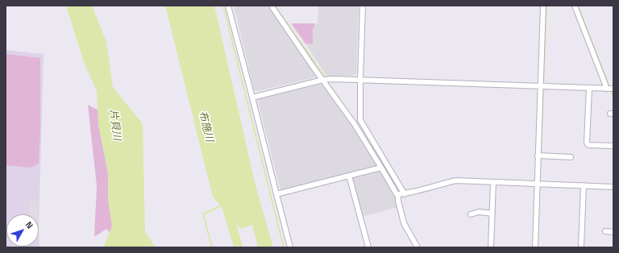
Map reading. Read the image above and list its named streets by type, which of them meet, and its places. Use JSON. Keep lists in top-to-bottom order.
{
  "water": ["片貝川", "布施川"],
  "north": "top right"
}
